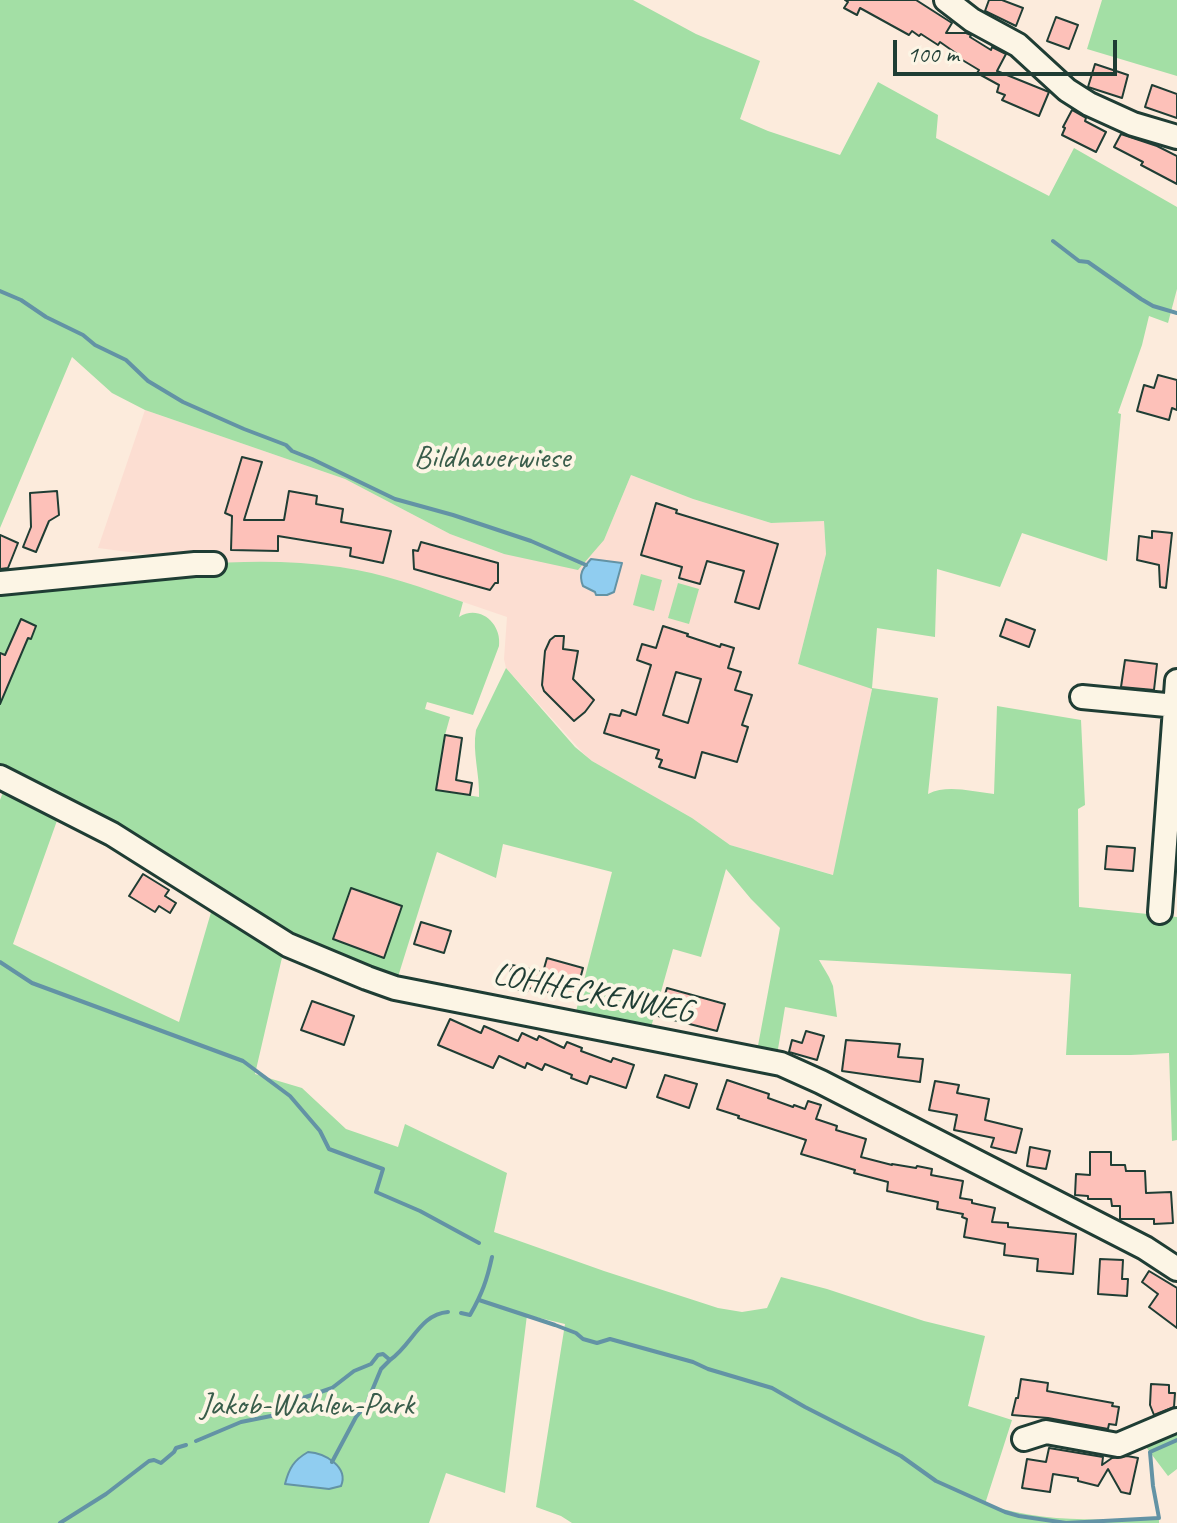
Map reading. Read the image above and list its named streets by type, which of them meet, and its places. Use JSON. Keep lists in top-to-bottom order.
{
  "streets": {
    "street": ["LOHHECKENWEG"]
  },
  "parks": ["Bildhauerwiese", "Jakob-Wahlen-Park"],
  "scale_bar": "100 m"
}
